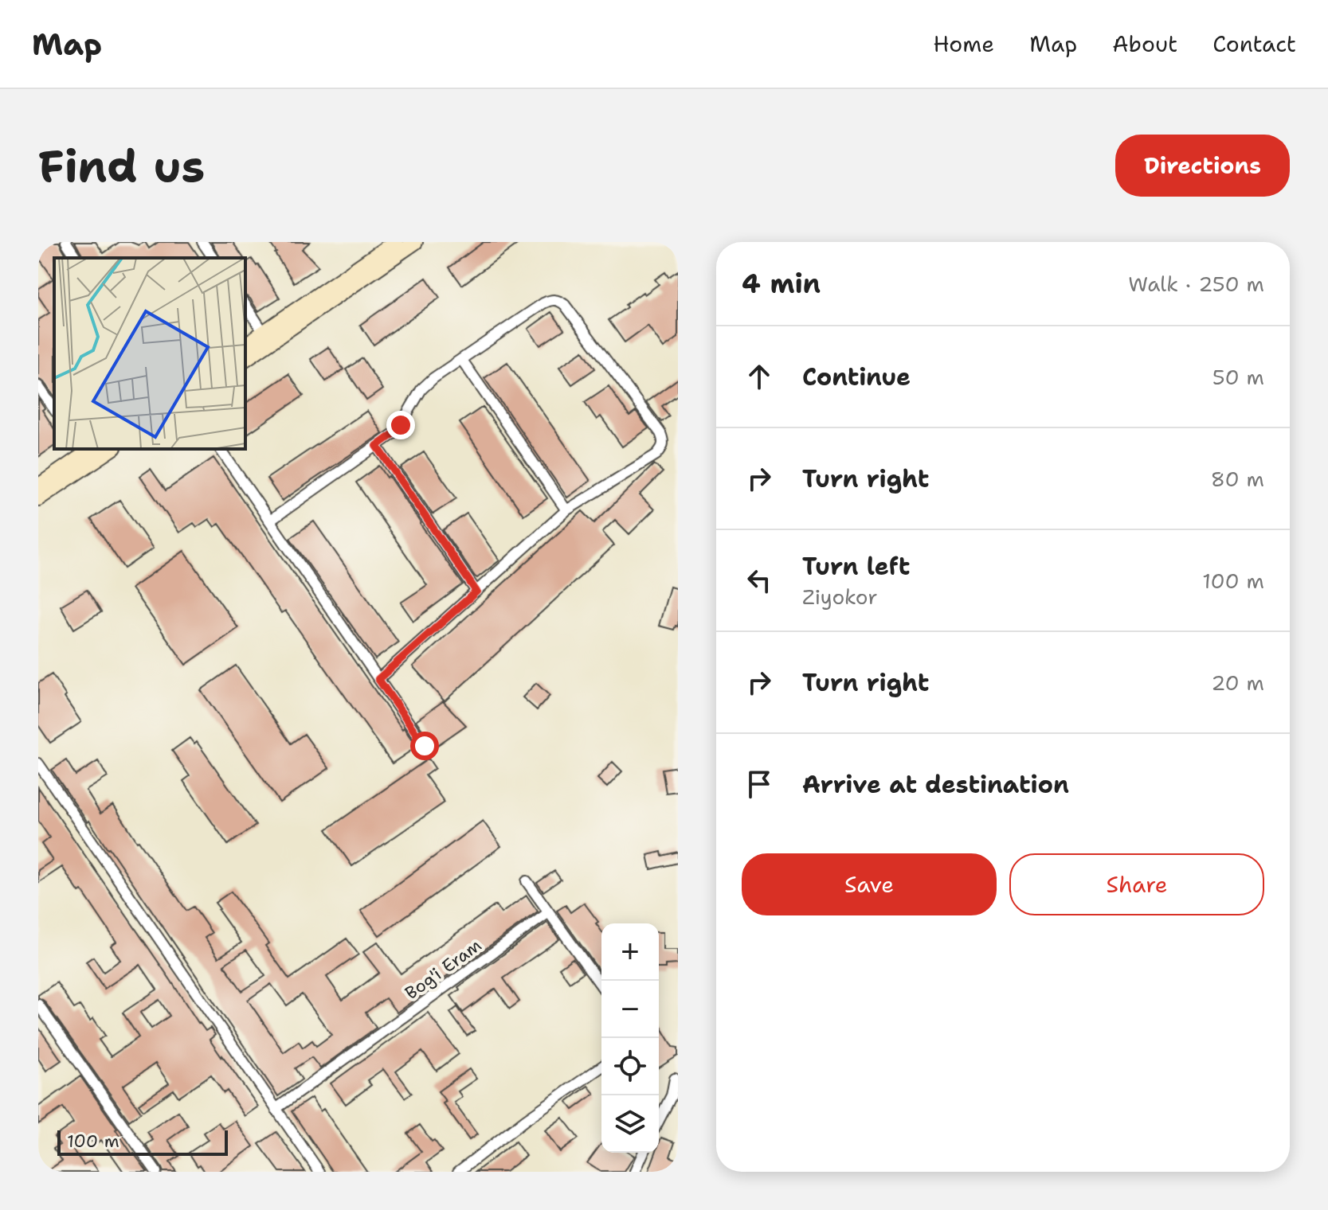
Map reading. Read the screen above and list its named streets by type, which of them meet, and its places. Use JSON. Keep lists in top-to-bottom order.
{
  "streets": {
    "street": ["Bog'i Eram"]
  },
  "scale_bar": "100 m",
  "page": {
    "header": "Map",
    "nav": [
      "Home",
      "Map",
      "About",
      "Contact"
    ],
    "buttons": [
      "Directions",
      ["Save", "Share"]
    ],
    "title": "Find us",
    "heading": ["4 min", "Walk · 250 m"],
    "list": [
      ["Continue", "50 m"],
      ["Turn right", "80 m"],
      ["Turn left", "Ziyokor", "100 m"],
      ["Turn right", "20 m"],
      "Arrive at destination"
    ],
    "map_buttons": ["+", "−"],
    "scale": "100 m"
  }
}
